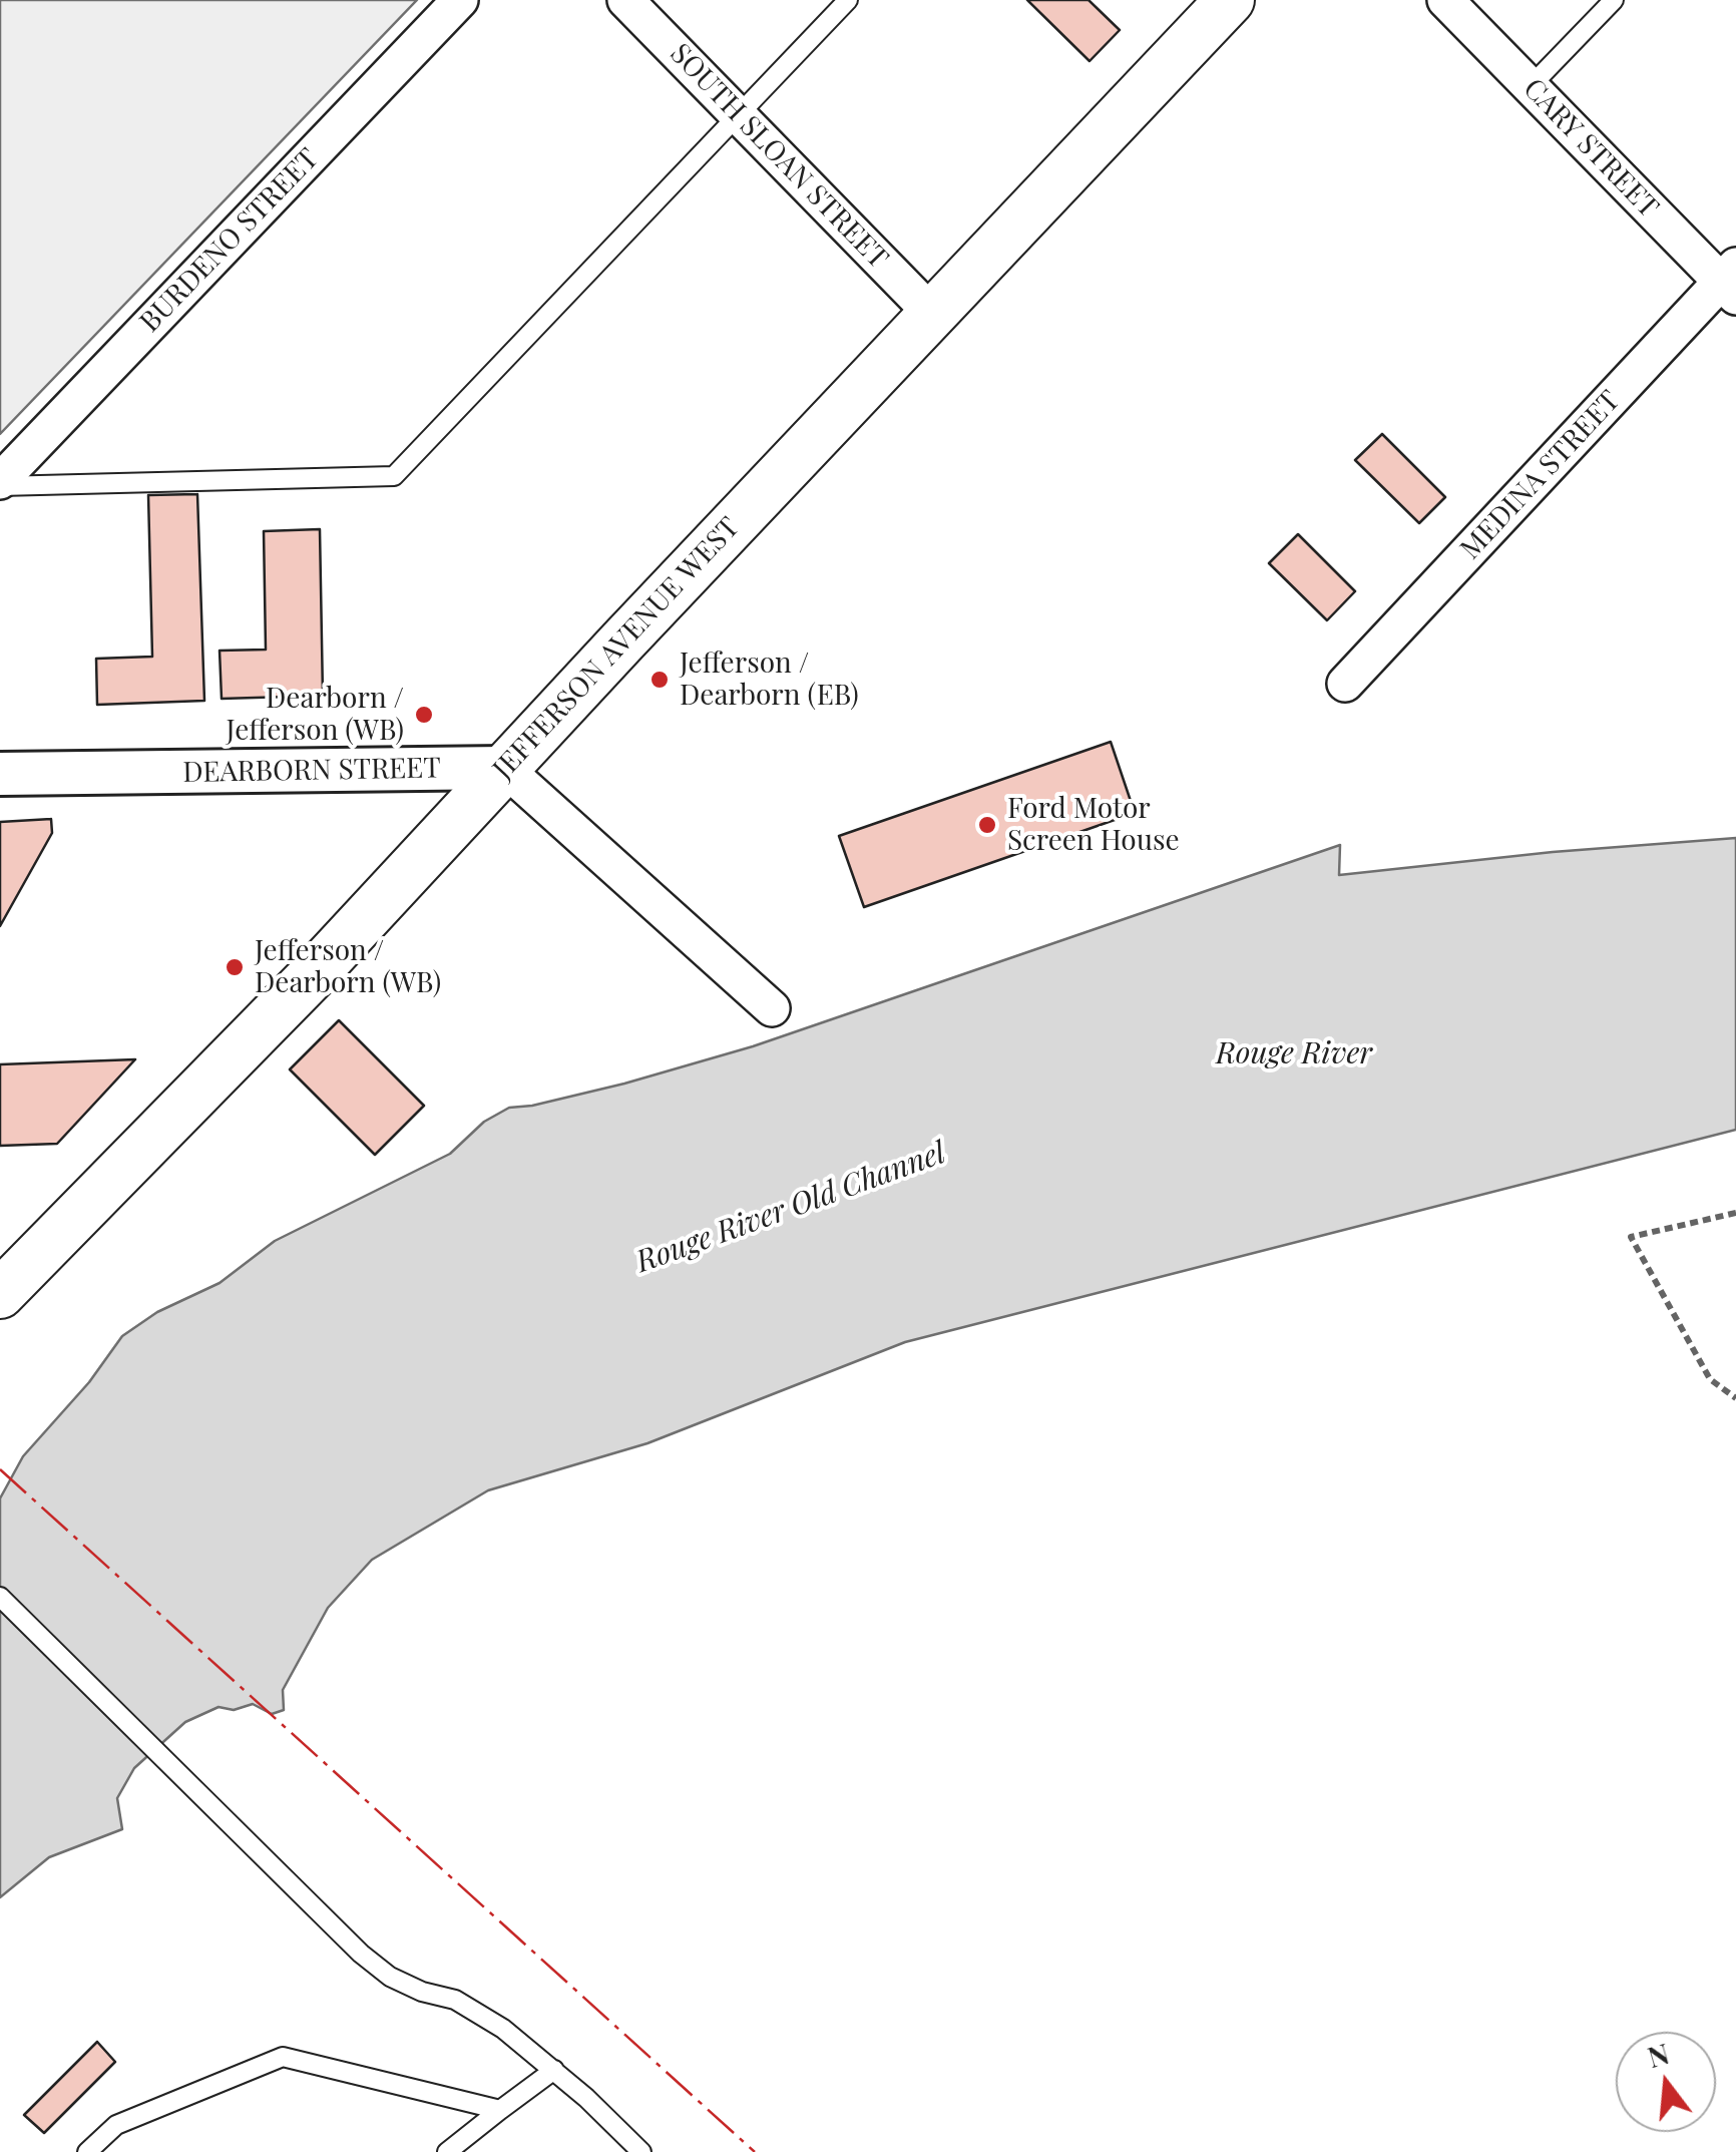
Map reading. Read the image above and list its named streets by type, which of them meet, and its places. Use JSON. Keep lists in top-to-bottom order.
{
  "streets": {
    "main road": ["JEFFERSON AVENUE WEST"],
    "street": [
      "CARY STREET",
      "SOUTH SLOAN STREET",
      "BURDENO STREET",
      "MEDINA STREET",
      "DEARBORN STREET"
    ]
  },
  "crossings": [
    ["CARY STREET", "MEDINA STREET"],
    ["SOUTH SLOAN STREET", "JEFFERSON AVENUE WEST"],
    ["JEFFERSON AVENUE WEST", "DEARBORN STREET"]
  ],
  "water": ["Rouge River", "Rouge River Old Channel"],
  "places": [
    "Jefferson / Dearborn (EB)",
    "Dearborn / Jefferson (WB)",
    "Ford Motor Screen House",
    "Jefferson / Dearborn (WB)"
  ],
  "north": "top"
}
